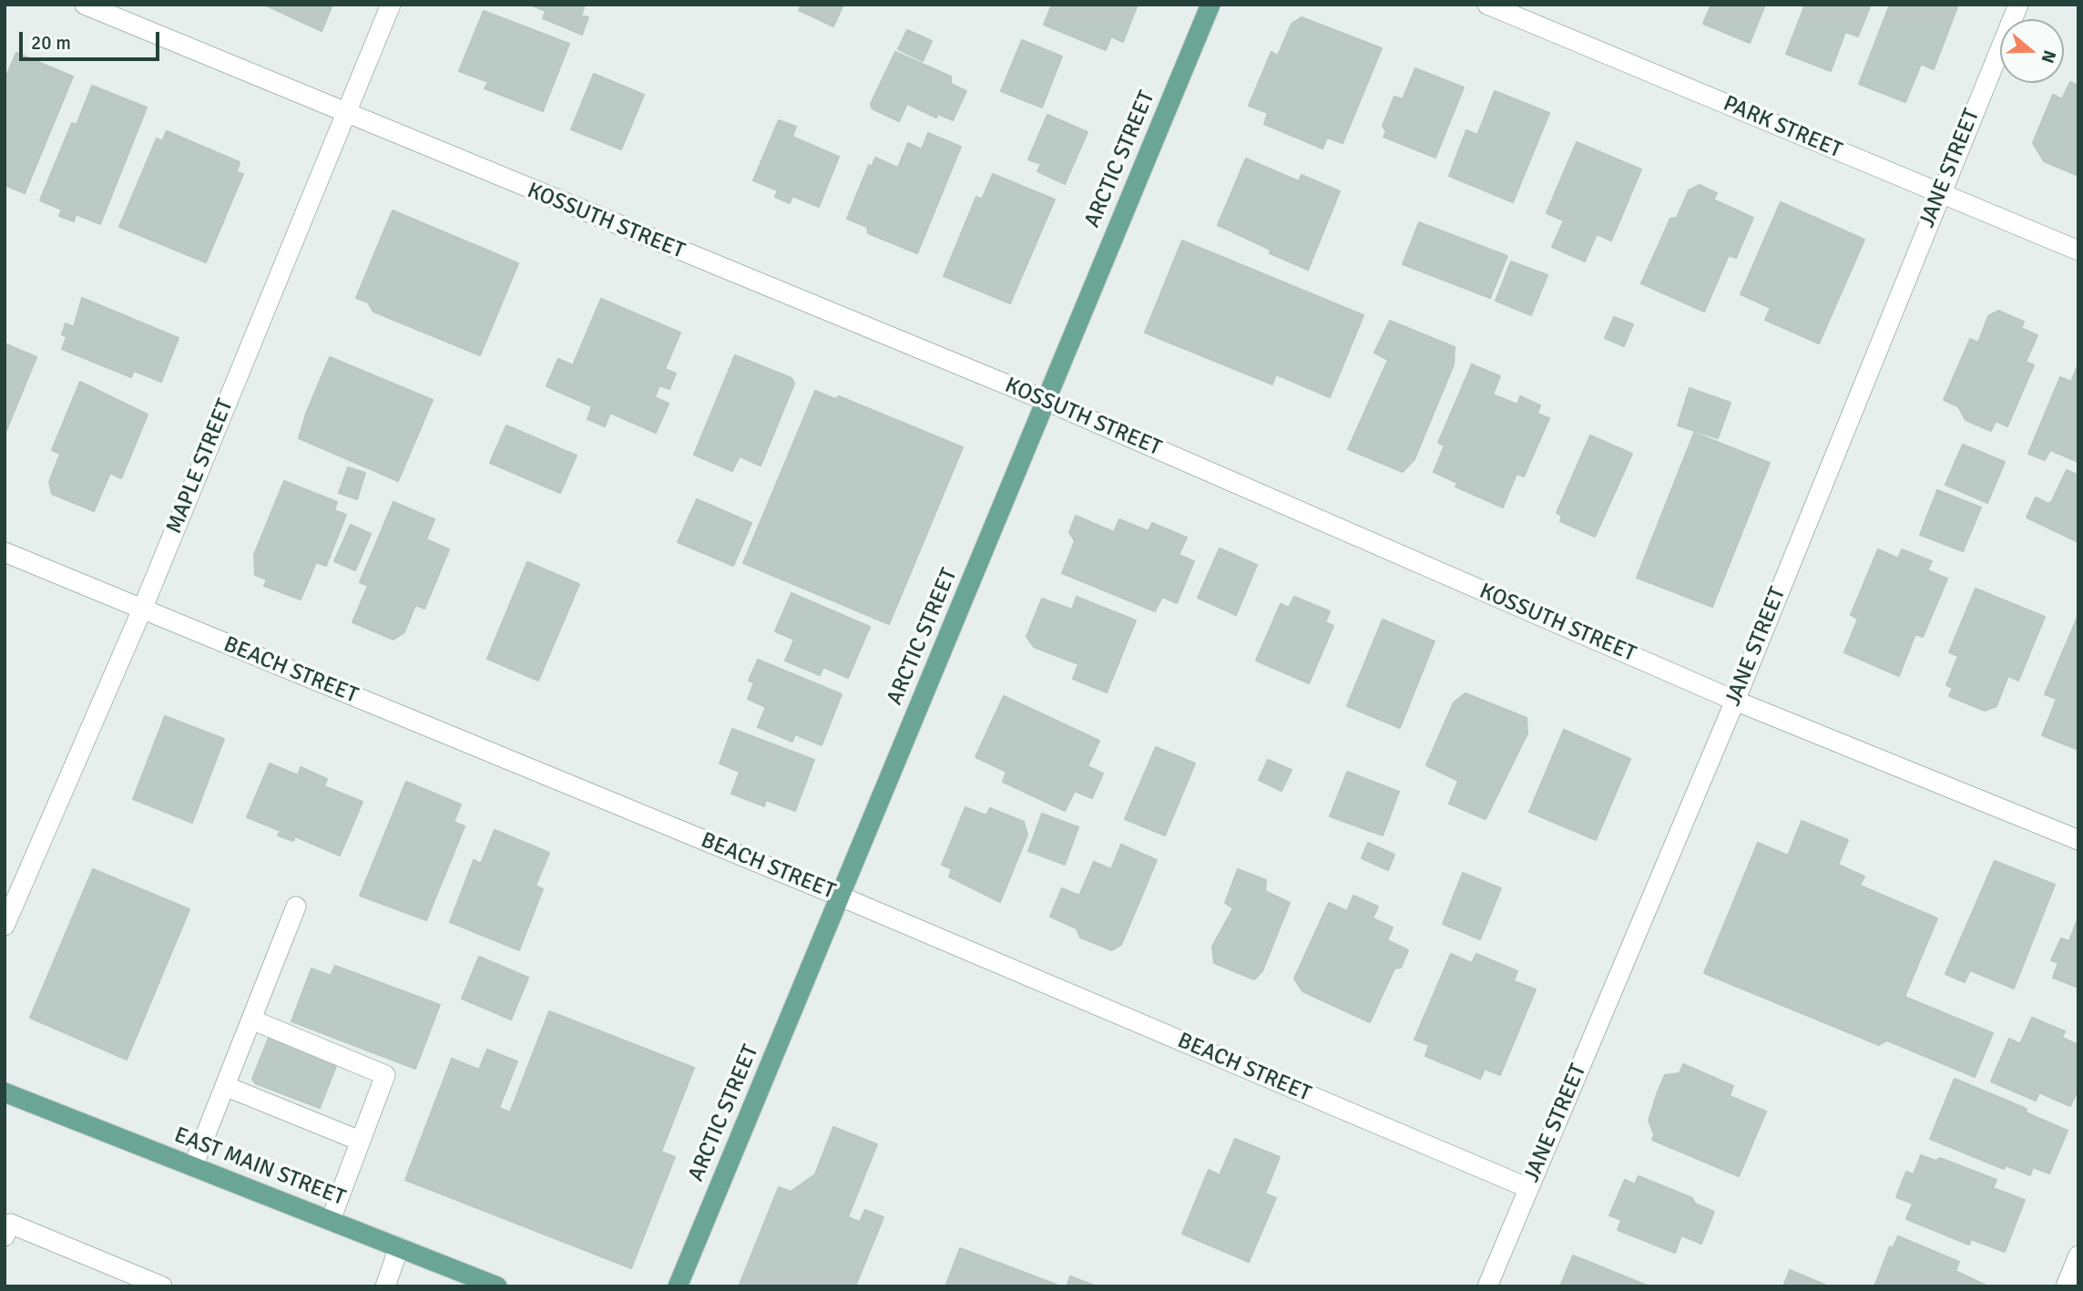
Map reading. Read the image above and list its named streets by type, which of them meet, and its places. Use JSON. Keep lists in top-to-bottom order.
{
  "streets": {
    "main road": ["ARCTIC STREET", "EAST MAIN STREET"],
    "street": [
      "PARK STREET",
      "JANE STREET",
      "KOSSUTH STREET",
      "MAPLE STREET",
      "BEACH STREET"
    ]
  },
  "crossings": [
    ["PARK STREET", "JANE STREET"],
    ["ARCTIC STREET", "KOSSUTH STREET"],
    ["ARCTIC STREET", "BEACH STREET"],
    ["JANE STREET", "KOSSUTH STREET"],
    ["JANE STREET", "BEACH STREET"],
    ["KOSSUTH STREET", "MAPLE STREET"],
    ["MAPLE STREET", "BEACH STREET"]
  ],
  "scale_bar": "20 m",
  "north": "right"
}
